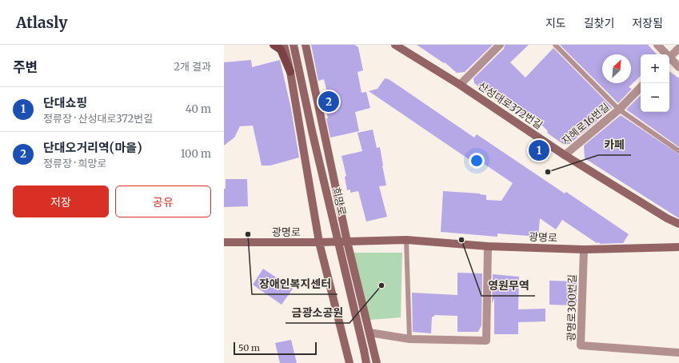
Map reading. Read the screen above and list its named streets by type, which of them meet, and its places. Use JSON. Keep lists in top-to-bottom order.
{
  "streets": {
    "main road": ["산성대로372번길", "희망로", "광명로"],
    "street": ["자혜로16번길", "광명로300번길"]
  },
  "crossings": [
    ["산성대로372번길", "자혜로16번길"],
    ["광명로", "광명로300번길"]
  ],
  "places": [
    "카페",
    "장애인복지센터",
    "영원무역",
    "금광소공원"
  ],
  "scale_bar": "50 m",
  "north": "top right",
  "page": {
    "header": "Atlasly",
    "nav": ["지도", "길찾기", "저장됨"],
    "heading": ["주변", "2개 결과"],
    "map_buttons": ["+", "−"],
    "list": [
      {
        "mark": "1",
        "name": "단대쇼핑",
        "note": "정류장 · 산성대로372번길",
        "value": "40 m"
      },
      {
        "mark": "2",
        "name": "단대오거리역(마을)",
        "note": "정류장 · 희망로",
        "value": "100 m"
      }
    ],
    "pins": ["2", "1"],
    "buttons": ["저장", "공유"],
    "scale": "50 m"
  }
}
